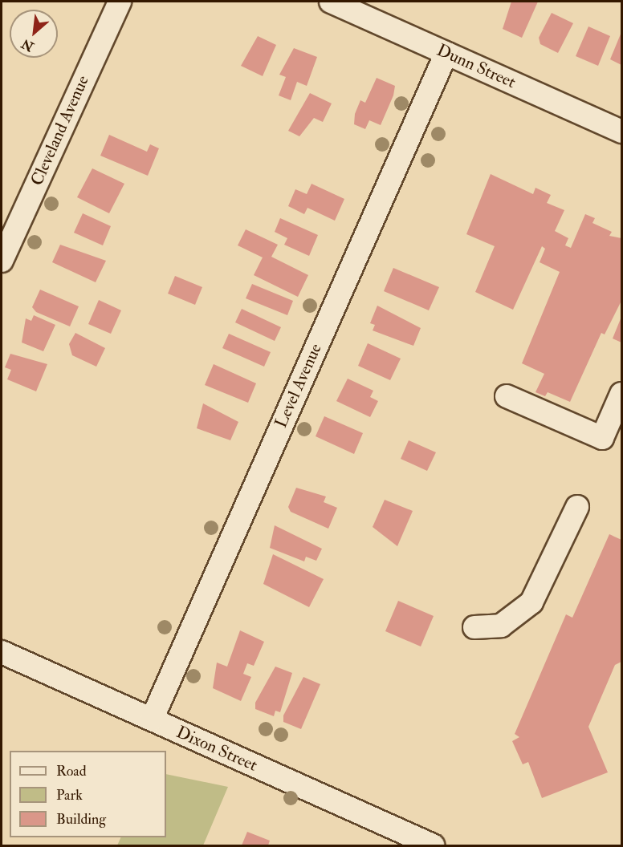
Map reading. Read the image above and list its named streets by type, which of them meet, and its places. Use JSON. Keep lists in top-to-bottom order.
{
  "streets": {
    "street": [
      "Dunn Street",
      "Cleveland Avenue",
      "Level Avenue",
      "Dixon Street"
    ]
  },
  "crossings": [
    ["Dunn Street", "Level Avenue"],
    ["Level Avenue", "Dixon Street"]
  ],
  "legend": ["Road", "Park", "Building"],
  "north": "bottom left"
}
